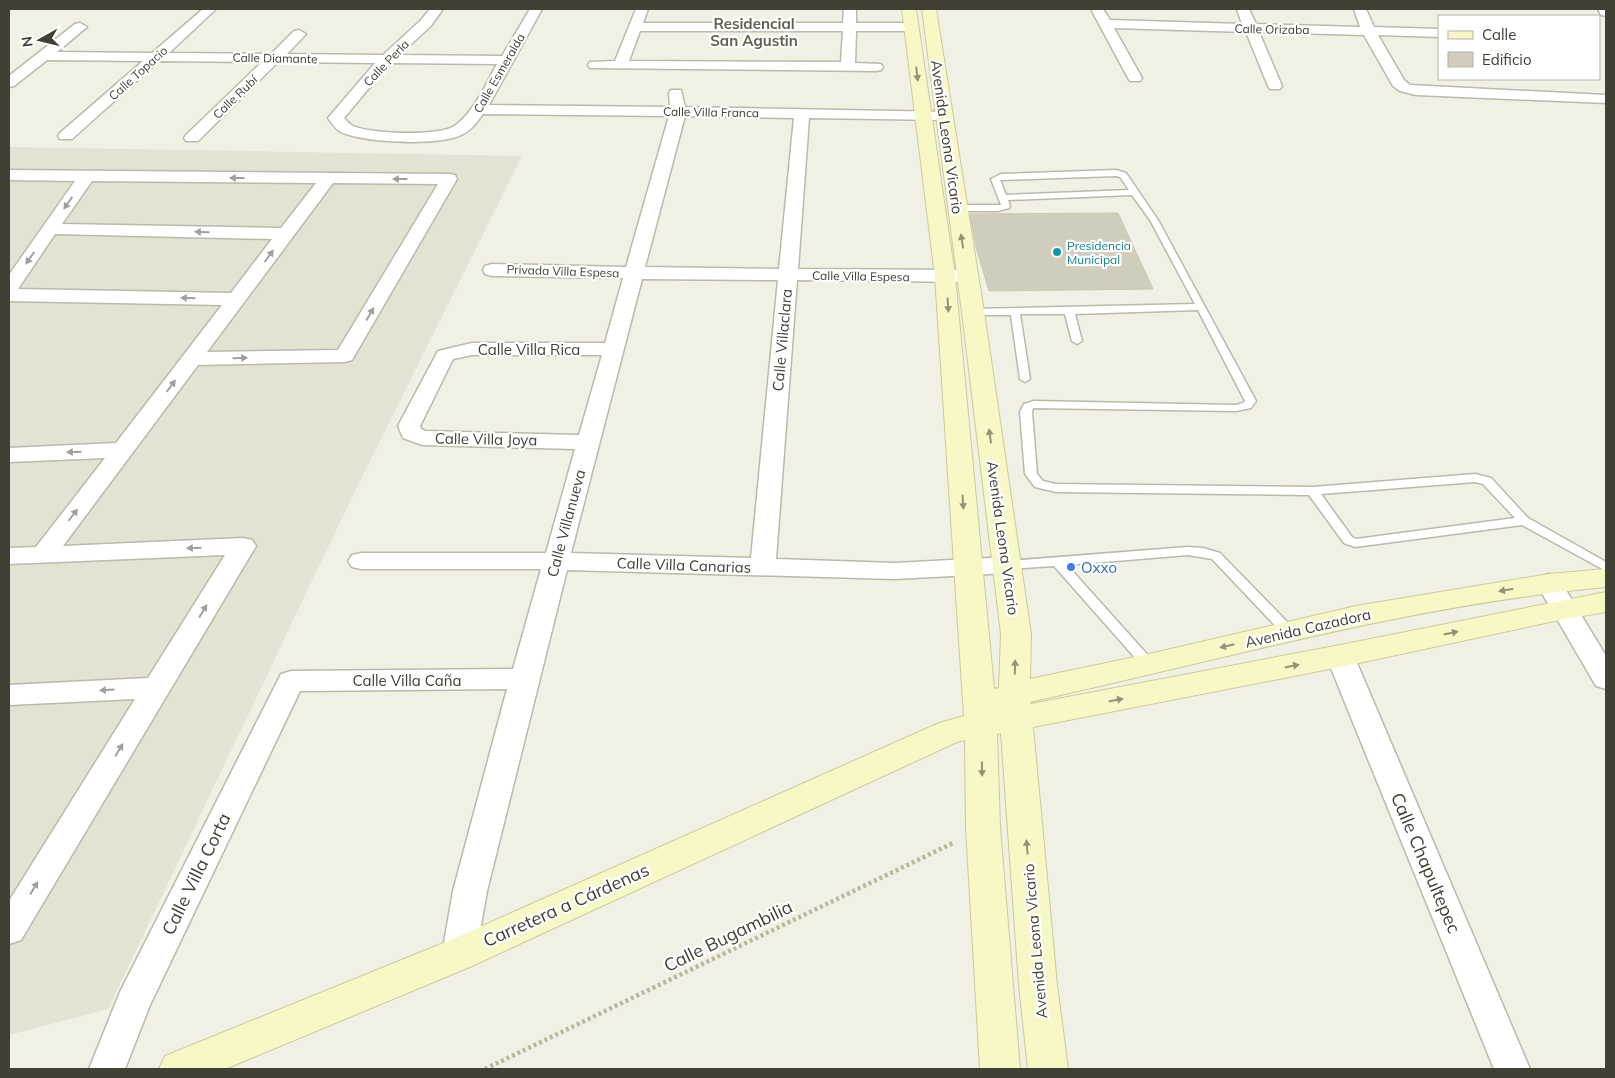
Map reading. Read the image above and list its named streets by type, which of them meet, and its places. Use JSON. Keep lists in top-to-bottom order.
{
  "streets": {
    "street": [
      "Calle Orizaba",
      "Calle Diamante",
      "Calle Perla",
      "Calle Topacio",
      "Calle Esmeralda",
      "Calle Rubí",
      "Calle Villa Franca",
      "Avenida Leona Vicario",
      "Privada Villa Espesa",
      "Calle Villa Espesa",
      "Calle Villaclara",
      "Calle Villa Rica",
      "Calle Villa Joya",
      "Calle Villanueva",
      "Calle Villa Canarias",
      "Avenida Cazadora",
      "Calle Villa Caña",
      "Calle Chapultepec",
      "Calle Villa Corta",
      "Carretera a Cárdenas"
    ],
    "path": ["Calle Bugambilia"]
  },
  "crossings": [
    ["Calle Diamante", "Calle Perla"],
    ["Calle Diamante", "Calle Topacio"],
    ["Calle Diamante", "Calle Esmeralda"],
    ["Calle Diamante", "Calle Rubí"],
    ["Calle Perla", "Calle Esmeralda"],
    ["Calle Esmeralda", "Calle Villa Franca"],
    ["Calle Villa Franca", "Avenida Leona Vicario"],
    ["Calle Villa Franca", "Calle Villaclara"],
    ["Calle Villa Franca", "Calle Villanueva"],
    ["Avenida Leona Vicario", "Calle Villa Espesa"],
    ["Avenida Leona Vicario", "Calle Villa Canarias"],
    ["Avenida Leona Vicario", "Avenida Cazadora"],
    ["Avenida Leona Vicario", "Carretera a Cárdenas"],
    ["Avenida Leona Vicario", "Calle Bugambilia"],
    ["Privada Villa Espesa", "Calle Villa Espesa"],
    ["Privada Villa Espesa", "Calle Villanueva"],
    ["Calle Villa Espesa", "Calle Villaclara"],
    ["Calle Villa Espesa", "Calle Villanueva"],
    ["Calle Villaclara", "Calle Villa Canarias"],
    ["Calle Villa Rica", "Calle Villa Joya"],
    ["Calle Villa Rica", "Calle Villanueva"],
    ["Calle Villa Joya", "Calle Villanueva"],
    ["Calle Villanueva", "Calle Villa Canarias"],
    ["Calle Villanueva", "Calle Villa Caña"],
    ["Calle Villanueva", "Carretera a Cárdenas"],
    ["Avenida Cazadora", "Calle Chapultepec"],
    ["Avenida Cazadora", "Carretera a Cárdenas"],
    ["Calle Villa Caña", "Calle Villa Corta"]
  ],
  "districts": ["Residencial San Agustin"],
  "places": ["Presidencia Municipal", "Oxxo"],
  "legend": ["Calle", "Edificio"],
  "north": "left"
}
